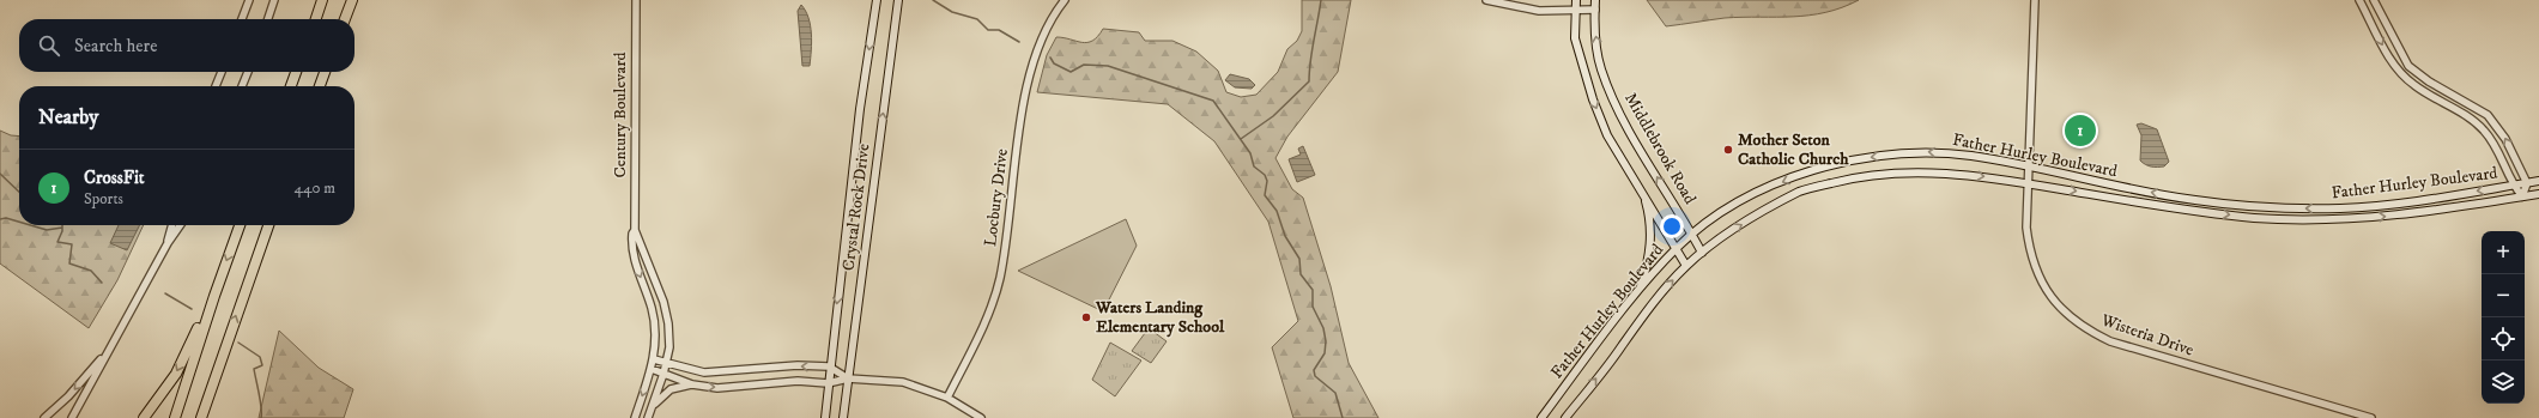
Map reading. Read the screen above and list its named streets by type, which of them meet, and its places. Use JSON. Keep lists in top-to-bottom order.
{
  "streets": {
    "main road": ["Middlebrook Road", "Father Hurley Boulevard", "Crystal Rock Drive"],
    "street": ["Century Boulevard", "Locbury Drive", "Wisteria Drive"]
  },
  "crossings": [
    ["Middlebrook Road", "Father Hurley Boulevard"],
    ["Father Hurley Boulevard", "Wisteria Drive"]
  ],
  "places": ["Mother Seton Catholic Church", "Waters Landing Elementary School"],
  "page": {
    "search": "Search here",
    "heading": "Nearby",
    "pins": "1",
    "list": [
      {
        "mark": "1",
        "name": "CrossFit",
        "note": "Sports",
        "value": "440 m"
      }
    ],
    "map_buttons": ["+", "−"]
  }
}
